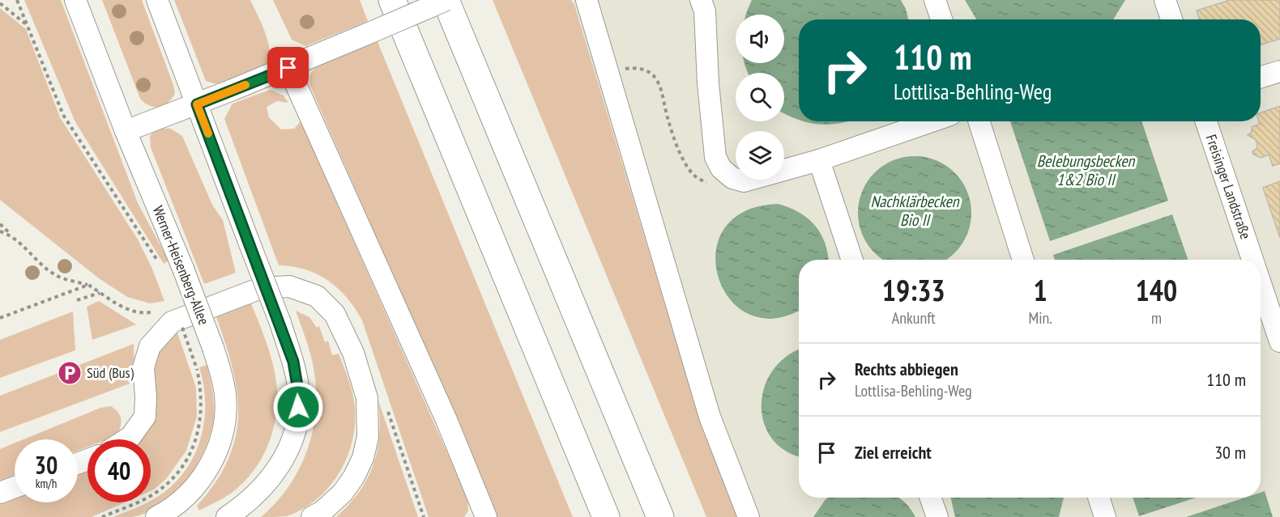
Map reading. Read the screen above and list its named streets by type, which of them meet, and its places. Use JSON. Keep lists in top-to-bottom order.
{
  "streets": {
    "street": ["Freisinger Landstraße", "Werner-Heisenberg-Allee"]
  },
  "water": ["Belebungsbecken 1&2 Bio II", "Nachklärbecken Bio II"],
  "places": {
    "parking": ["Süd (Bus)"]
  },
  "page": {
    "turn": ["110 m", "Lottlisa-Behling-Weg"],
    "eta": [
      "19:33",
      "Ankunft",
      "1",
      "Min.",
      "140",
      "m"
    ],
    "list": [
      {
        "name": "Rechts abbiegen",
        "note": "Lottlisa-Behling-Weg",
        "value": "110 m"
      },
      {
        "name": "Ziel erreicht",
        "value": "30 m"
      }
    ],
    "speed": "30 km/h",
    "limit": "40"
  }
}
